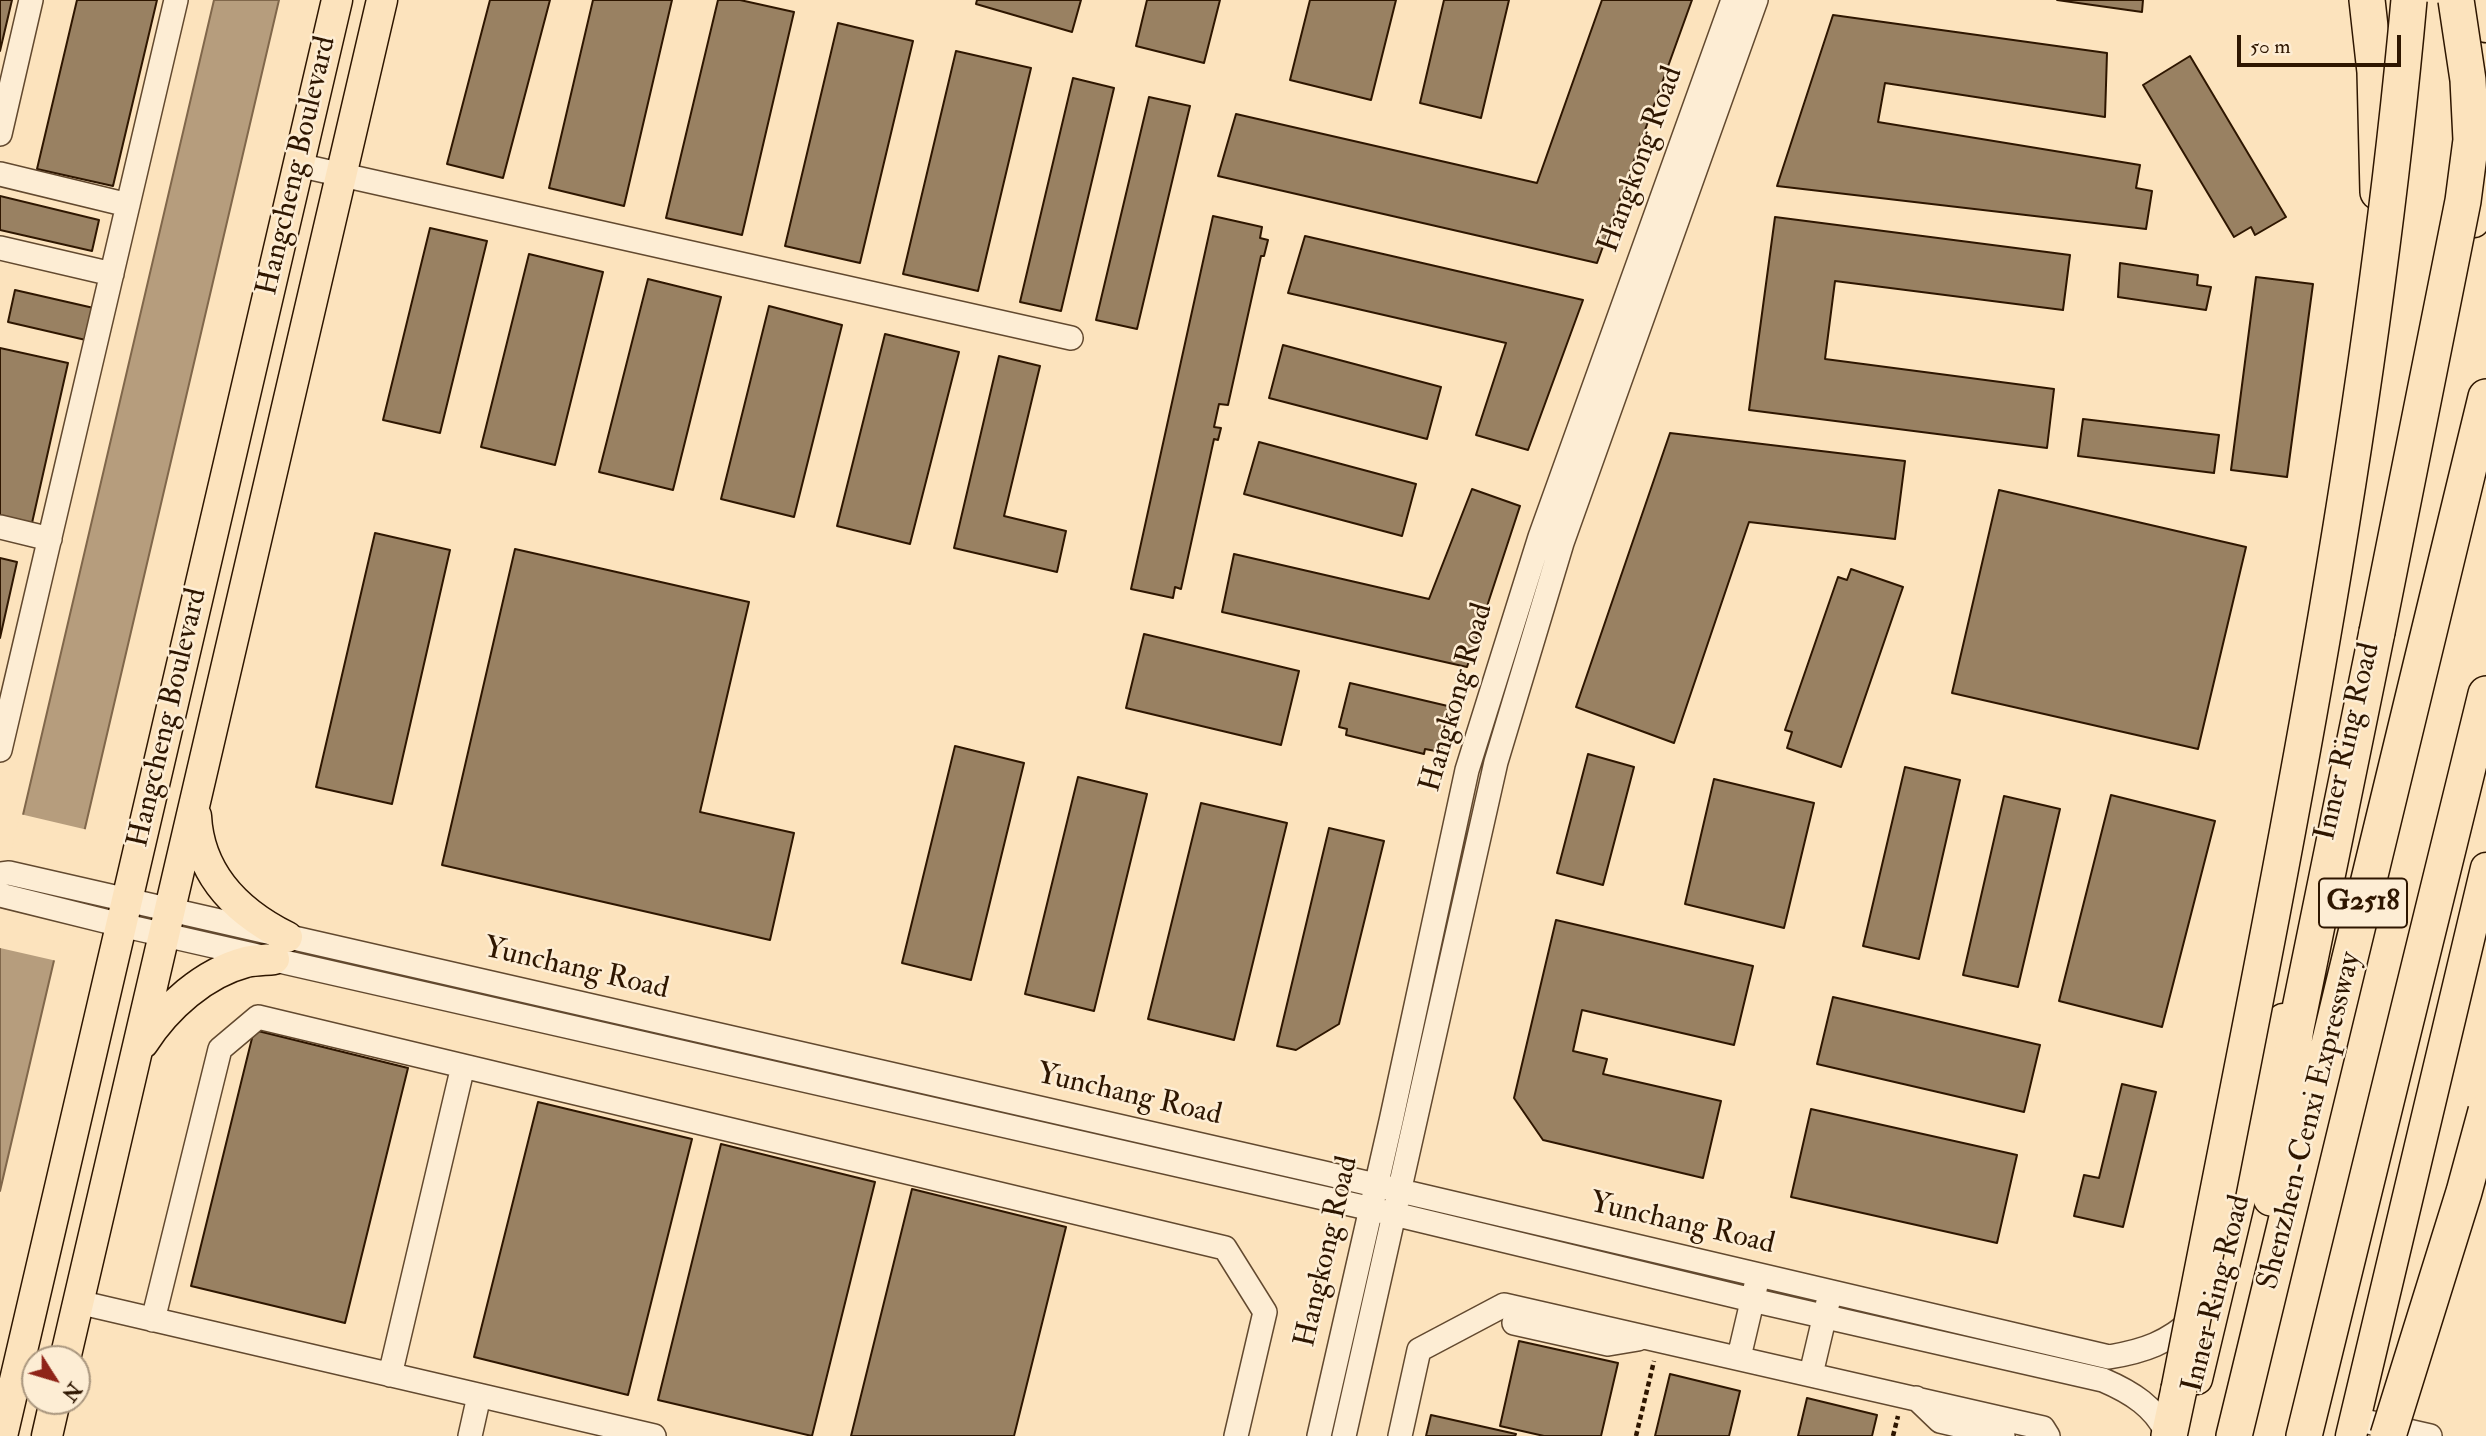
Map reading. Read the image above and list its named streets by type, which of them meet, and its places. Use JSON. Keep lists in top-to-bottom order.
{
  "streets": {
    "highway": ["G2518", "Shenzhen-Cenxi Expressway"],
    "main road": ["Hangcheng Boulevard", "Inner Ring Road"],
    "street": ["Hangkong Road", "Yunchang Road"]
  },
  "crossings": [
    ["Hangkong Road", "Yunchang Road"],
    ["Hangcheng Boulevard", "Yunchang Road"],
    ["Inner Ring Road", "Yunchang Road"]
  ],
  "scale_bar": "50 m",
  "north": "bottom right"
}
